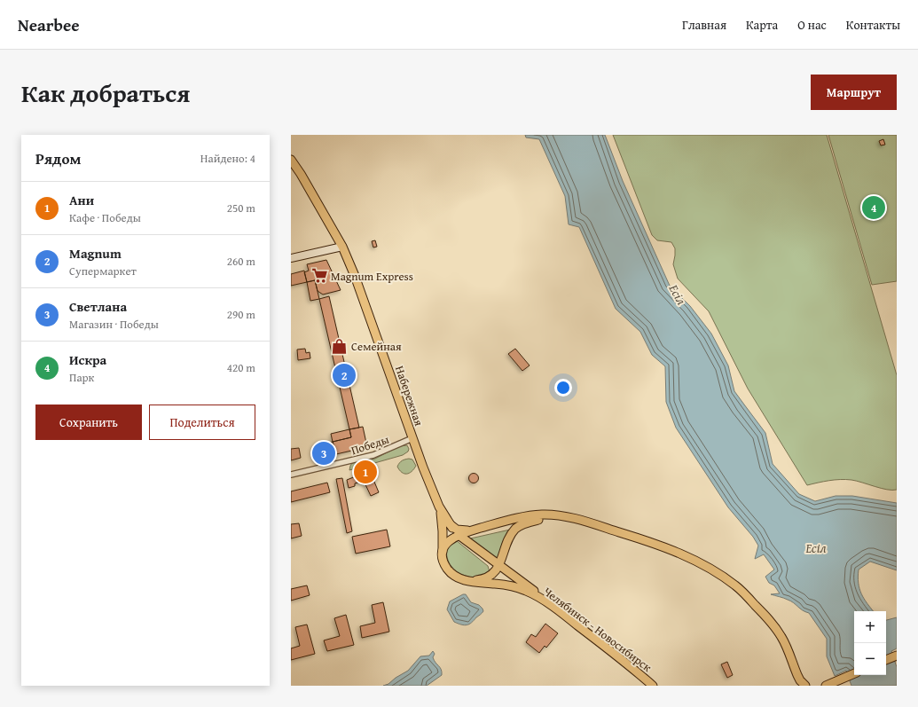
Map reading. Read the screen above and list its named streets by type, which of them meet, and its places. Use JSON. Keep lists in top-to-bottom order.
{
  "streets": {
    "main road": ["Набережная", "Челябинск - Новосибирск"],
    "street": ["Победы"]
  },
  "crossings": [
    ["Набережная", "Победы"],
    ["Набережная", "Челябинск - Новосибирск"]
  ],
  "water": ["Есіл"],
  "places": {
    "supermarket": ["Magnum Express"],
    "shop": ["Семейная"]
  },
  "page": {
    "header": "Nearbee",
    "nav": [
      "Главная",
      "Карта",
      "О нас",
      "Контакты"
    ],
    "title": "Как добраться",
    "buttons": [
      "Маршрут",
      ["Сохранить", "Поделиться"]
    ],
    "heading": ["Рядом", "Найдено: 4"],
    "list": [
      {
        "mark": "1",
        "name": "Ани",
        "note": "Кафе · Победы",
        "value": "250 m"
      },
      {
        "mark": "2",
        "name": "Magnum",
        "note": "Супермаркет",
        "value": "260 m"
      },
      {
        "mark": "3",
        "name": "Светлана",
        "note": "Магазин · Победы",
        "value": "290 m"
      },
      {
        "mark": "4",
        "name": "Искра",
        "note": "Парк",
        "value": "420 m"
      }
    ],
    "pins": [
      "4",
      "2",
      "3",
      "1"
    ],
    "map_buttons": ["+", "−"]
  }
}
